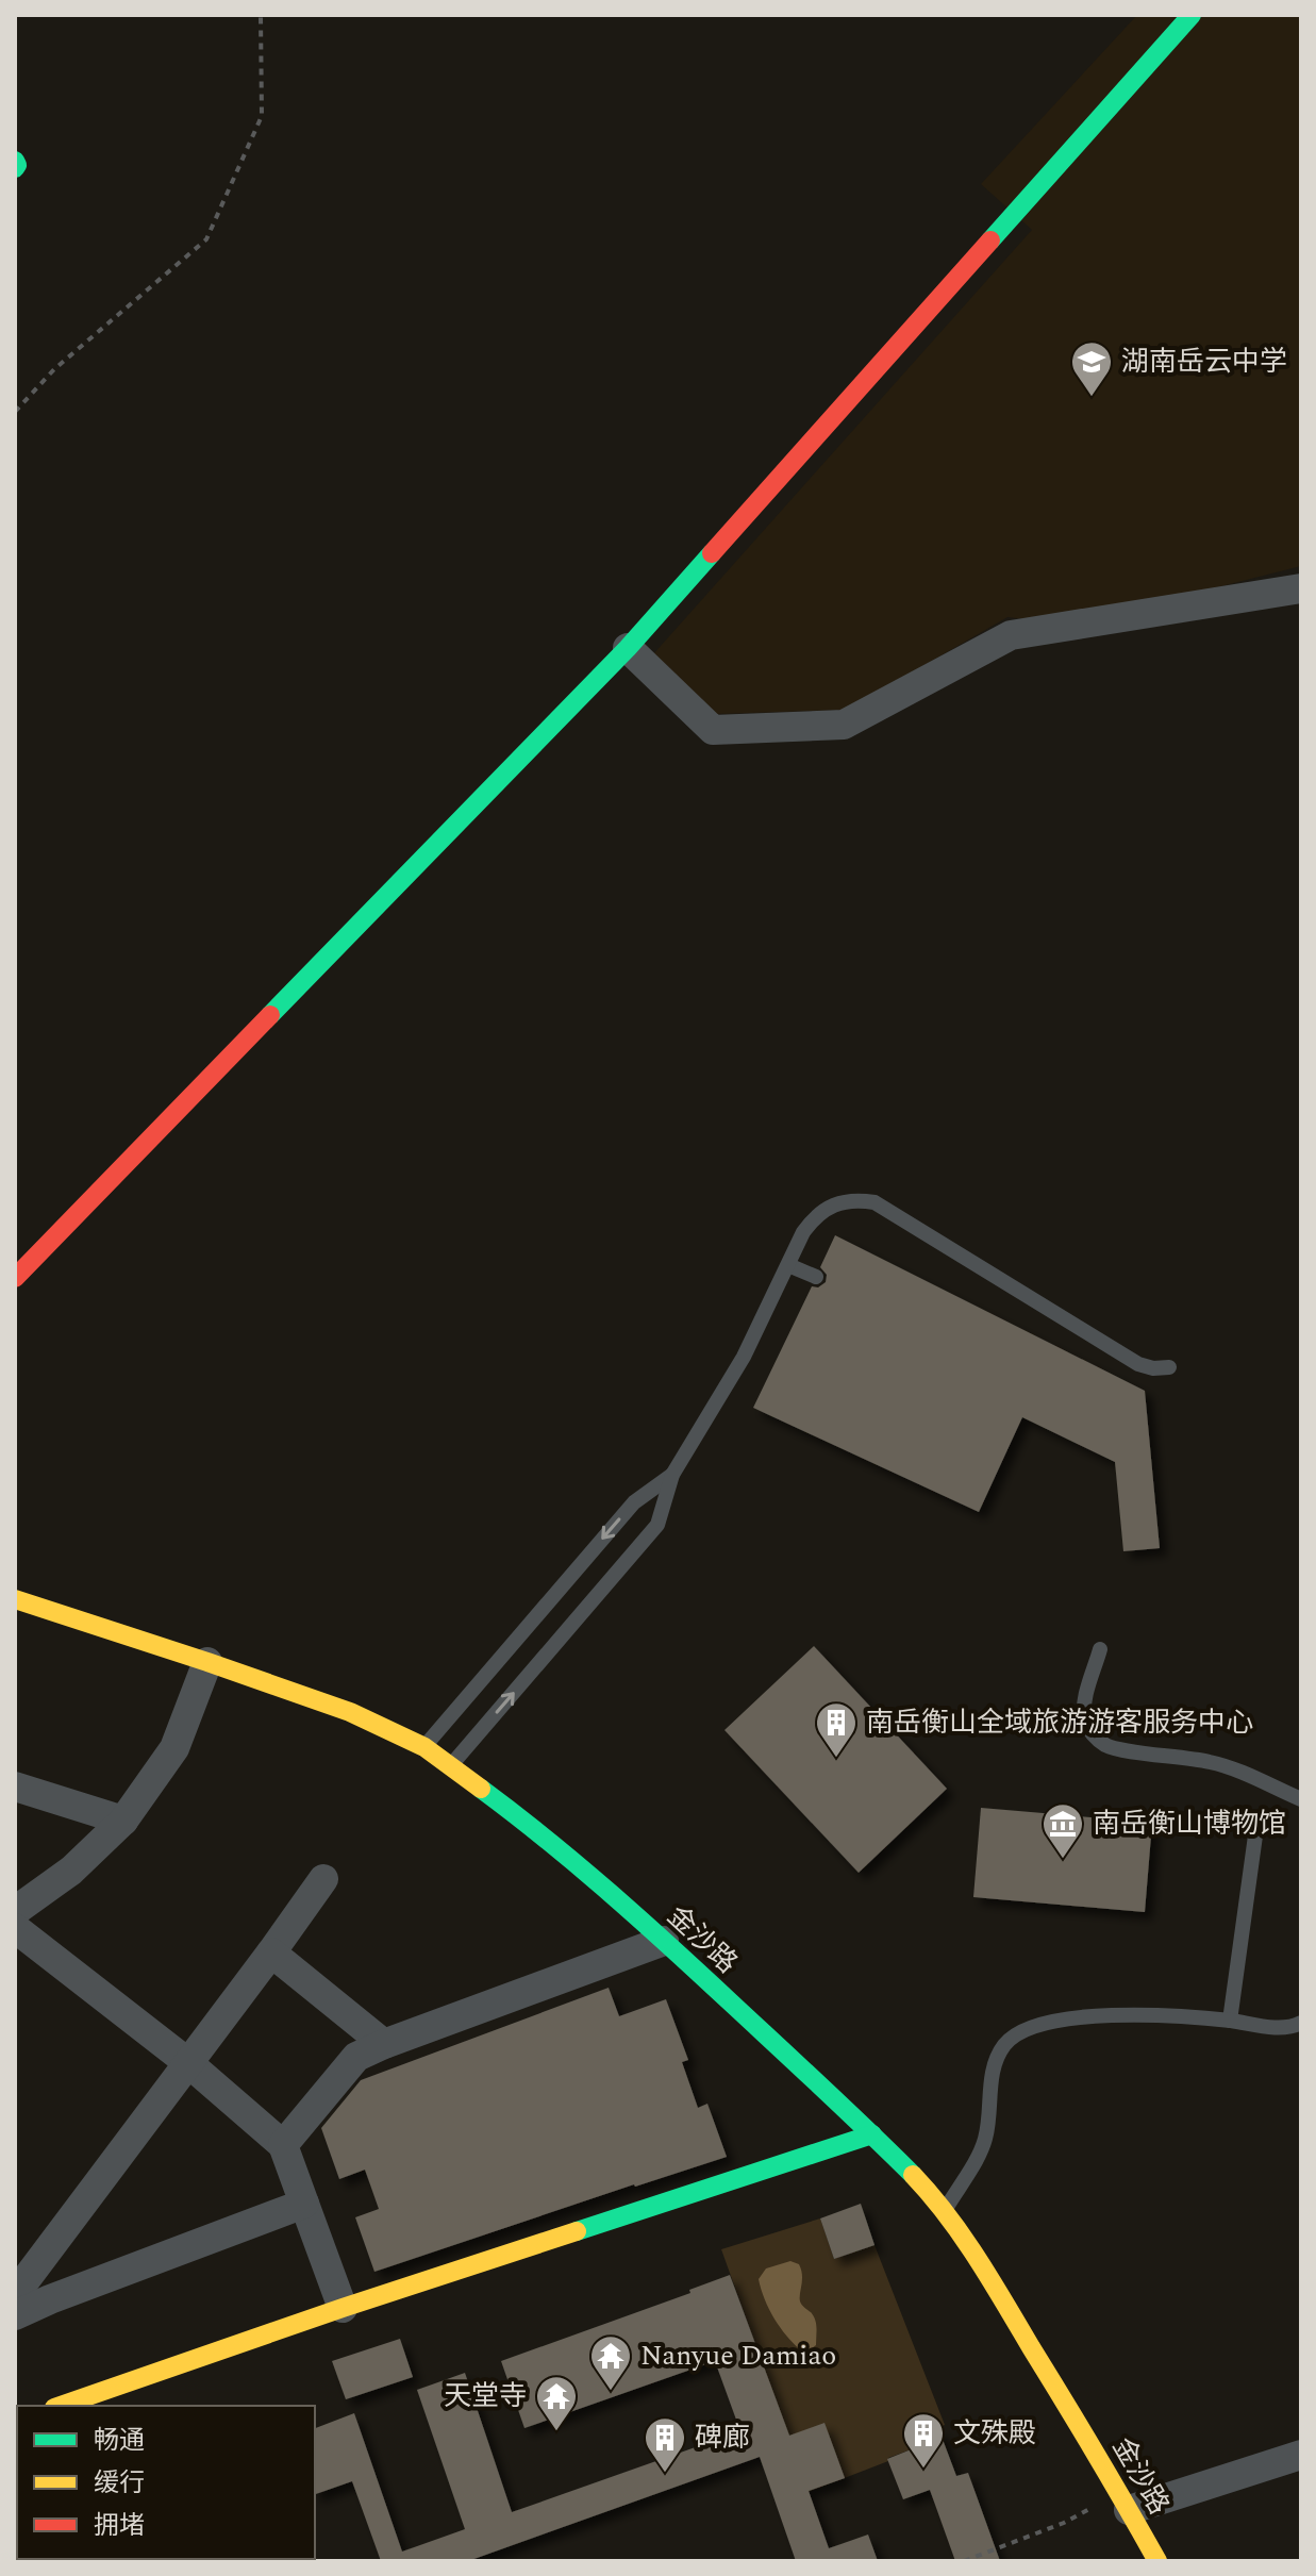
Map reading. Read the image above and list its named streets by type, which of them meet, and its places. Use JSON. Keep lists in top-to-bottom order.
{
  "streets": {
    "street": ["金沙路"]
  },
  "places": {
    "school or university": ["湖南岳云中学"],
    "building": ["南岳衡山全域旅游游客服务中心", "文殊殿", "碑廊"],
    "museum": ["南岳衡山博物馆"],
    "temple": ["Nanyue Damiao", "天堂寺"]
  },
  "legend": ["畅通", "缓行", "拥堵"]
}
